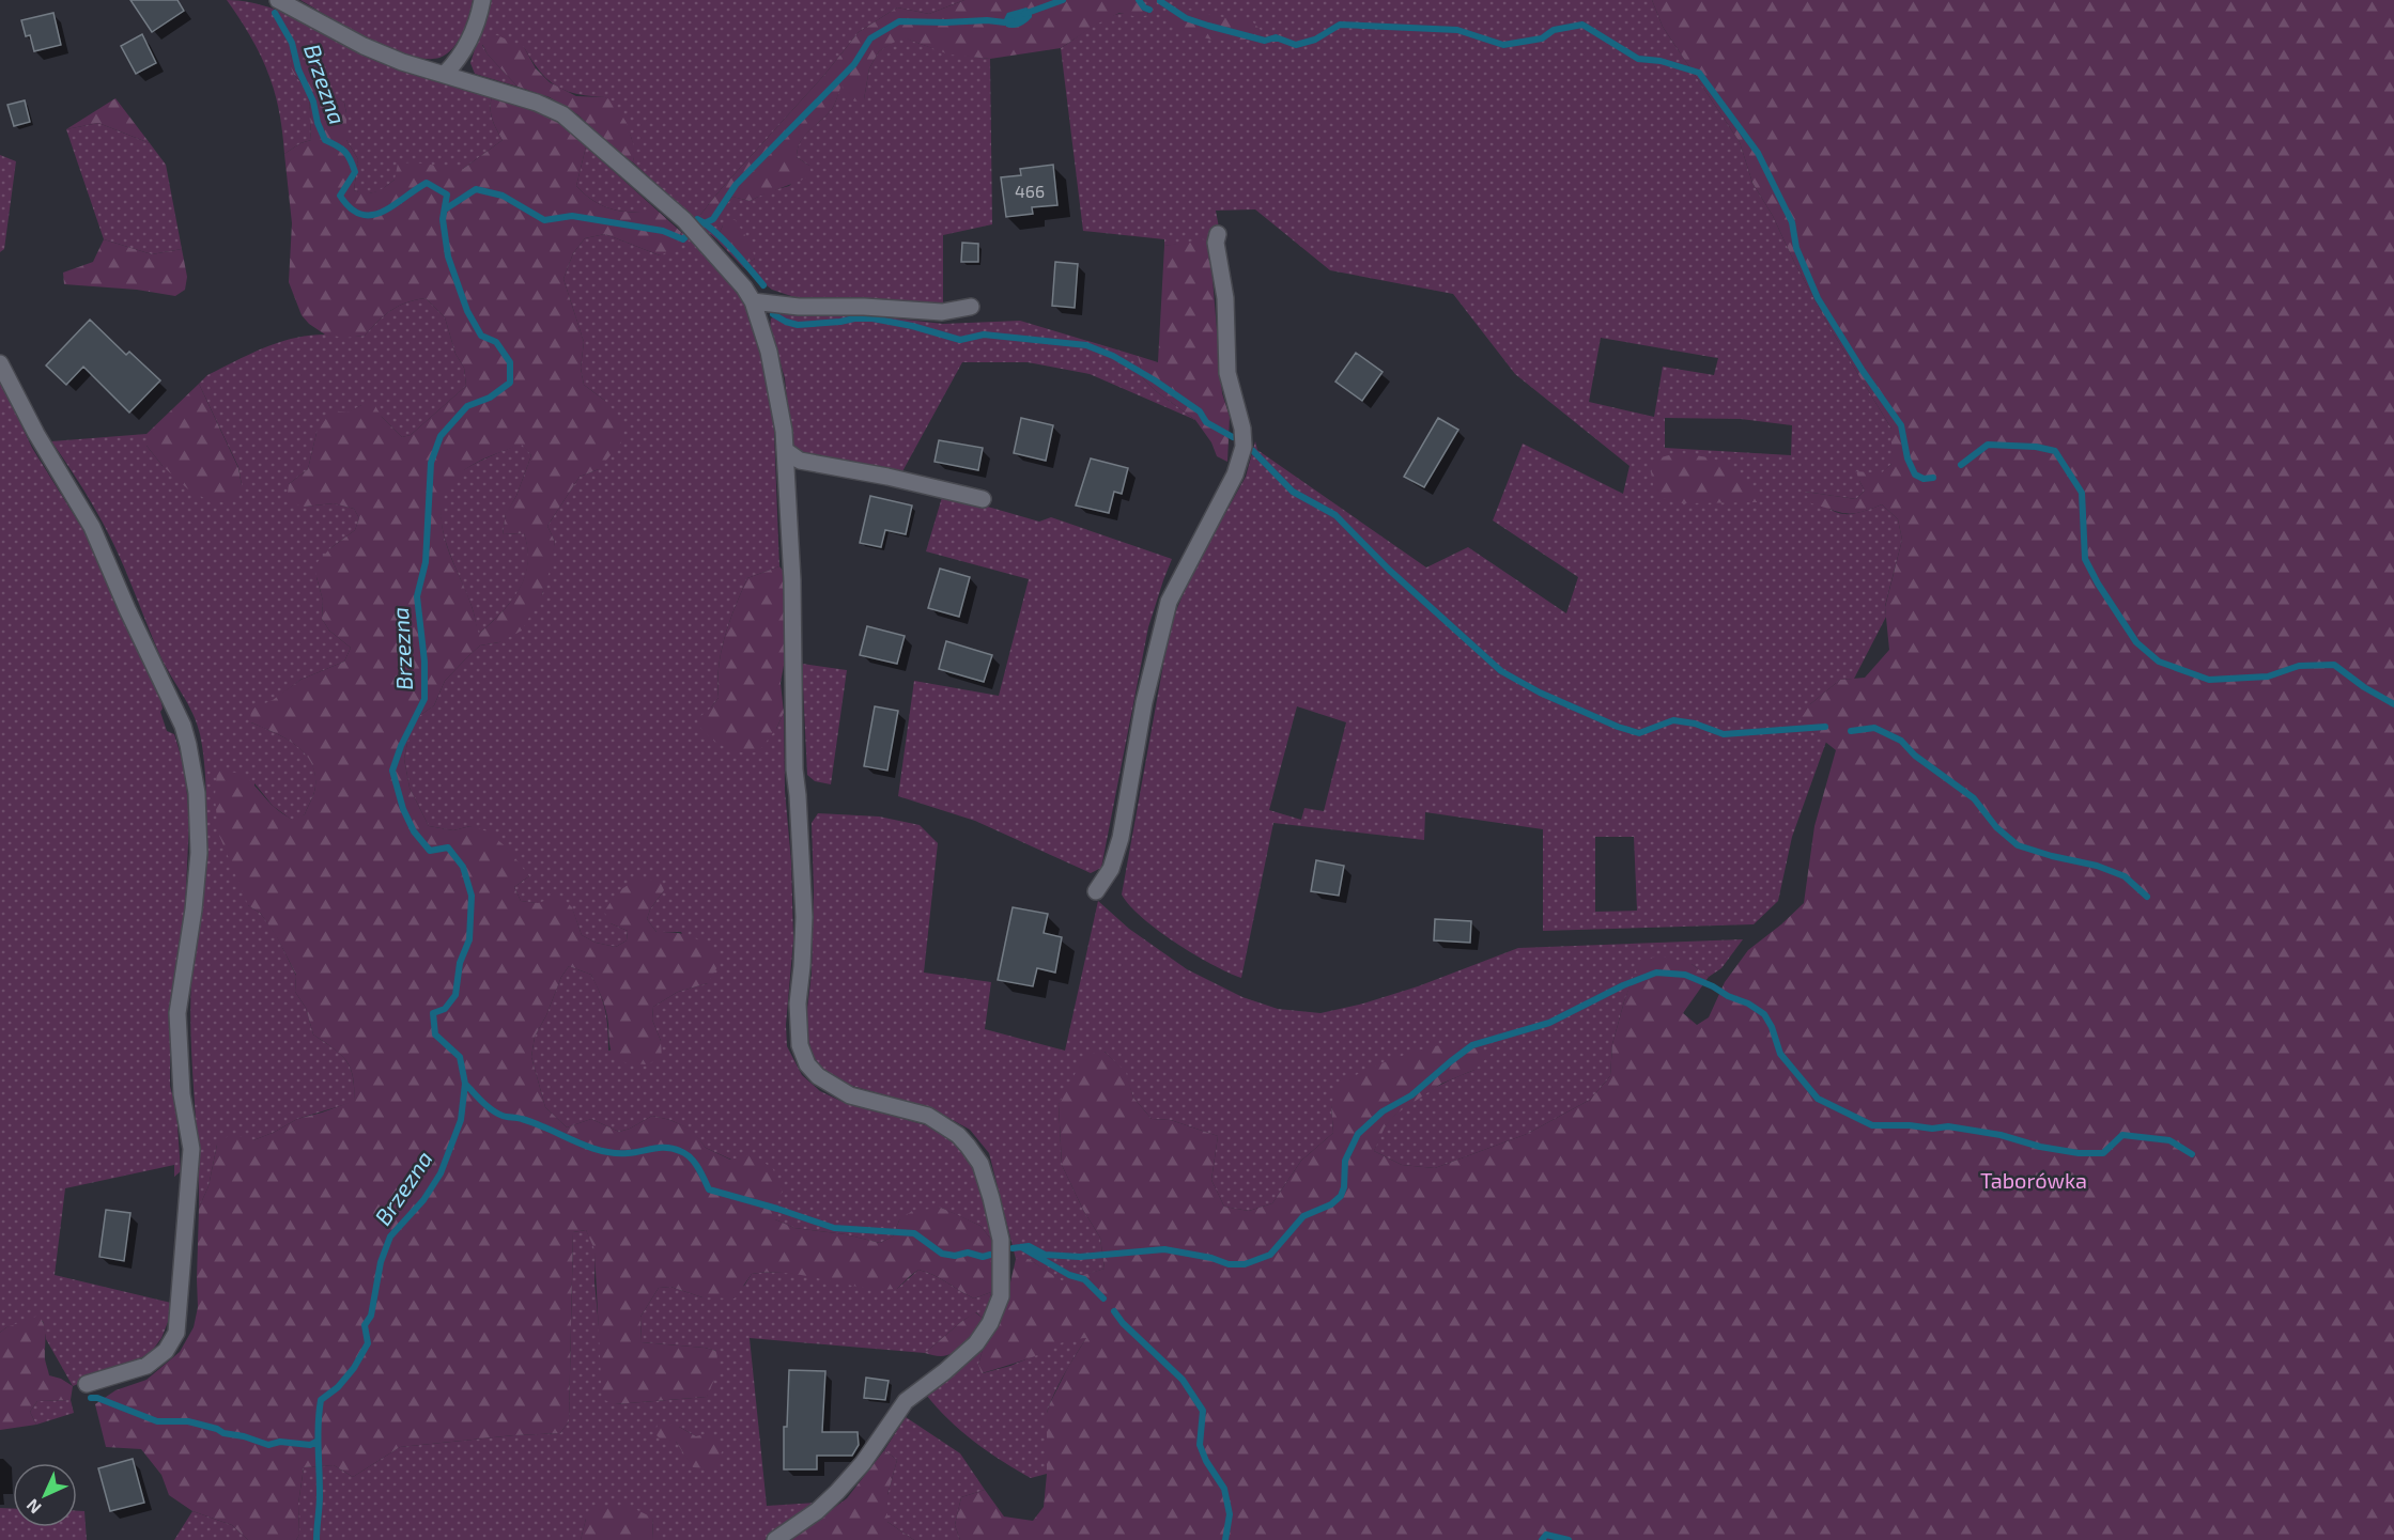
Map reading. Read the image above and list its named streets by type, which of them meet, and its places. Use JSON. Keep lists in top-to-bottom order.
{
  "water": ["Brzezna"],
  "parks": ["Taborówka"],
  "house_numbers": ["466"],
  "north": "bottom left"
}
